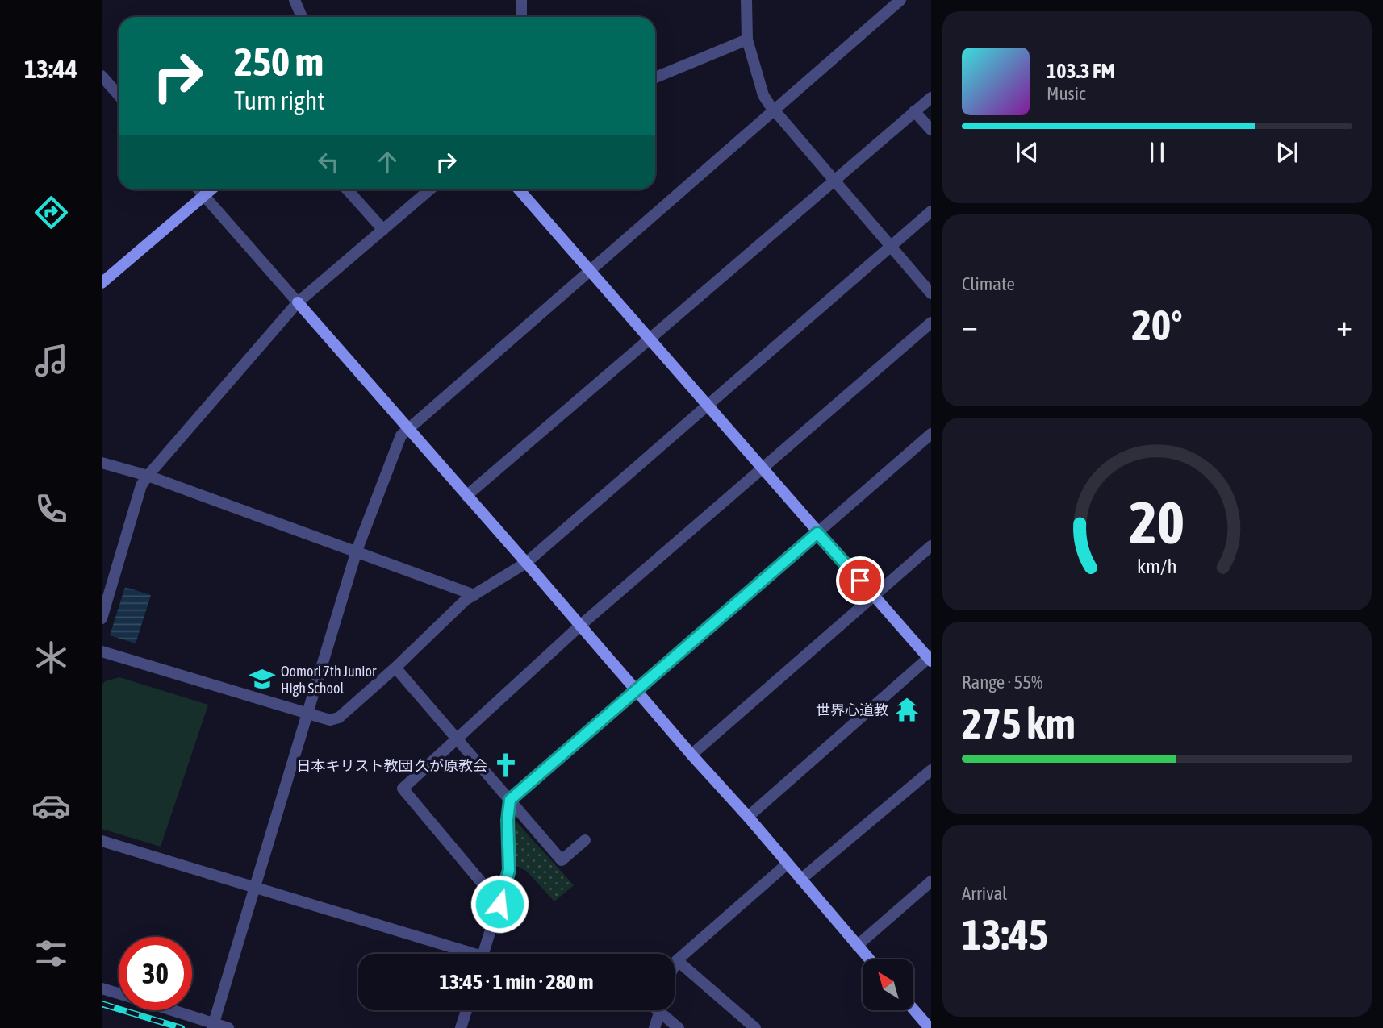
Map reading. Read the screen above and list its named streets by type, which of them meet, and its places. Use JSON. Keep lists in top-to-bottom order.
{
  "places": {
    "school or university": ["Oomori 7th Junior High School"],
    "temple": ["世界心道教"],
    "church": ["日本キリスト教団 久が原教会"]
  },
  "north": "top left",
  "page": {
    "tabs": "13:44",
    "turn": ["250 m", "Turn right"],
    "song": ["103.3 FM", "Music"],
    "tile": [
      "Climate",
      ["Range · 55%", "275 km"],
      ["Arrival", "13:45"]
    ],
    "heat": ["−", "20°", "+"],
    "limit": "30",
    "trip": "13:45 · 1 min · 280 m",
    "gauge": ["20", "km/h"]
  }
}
